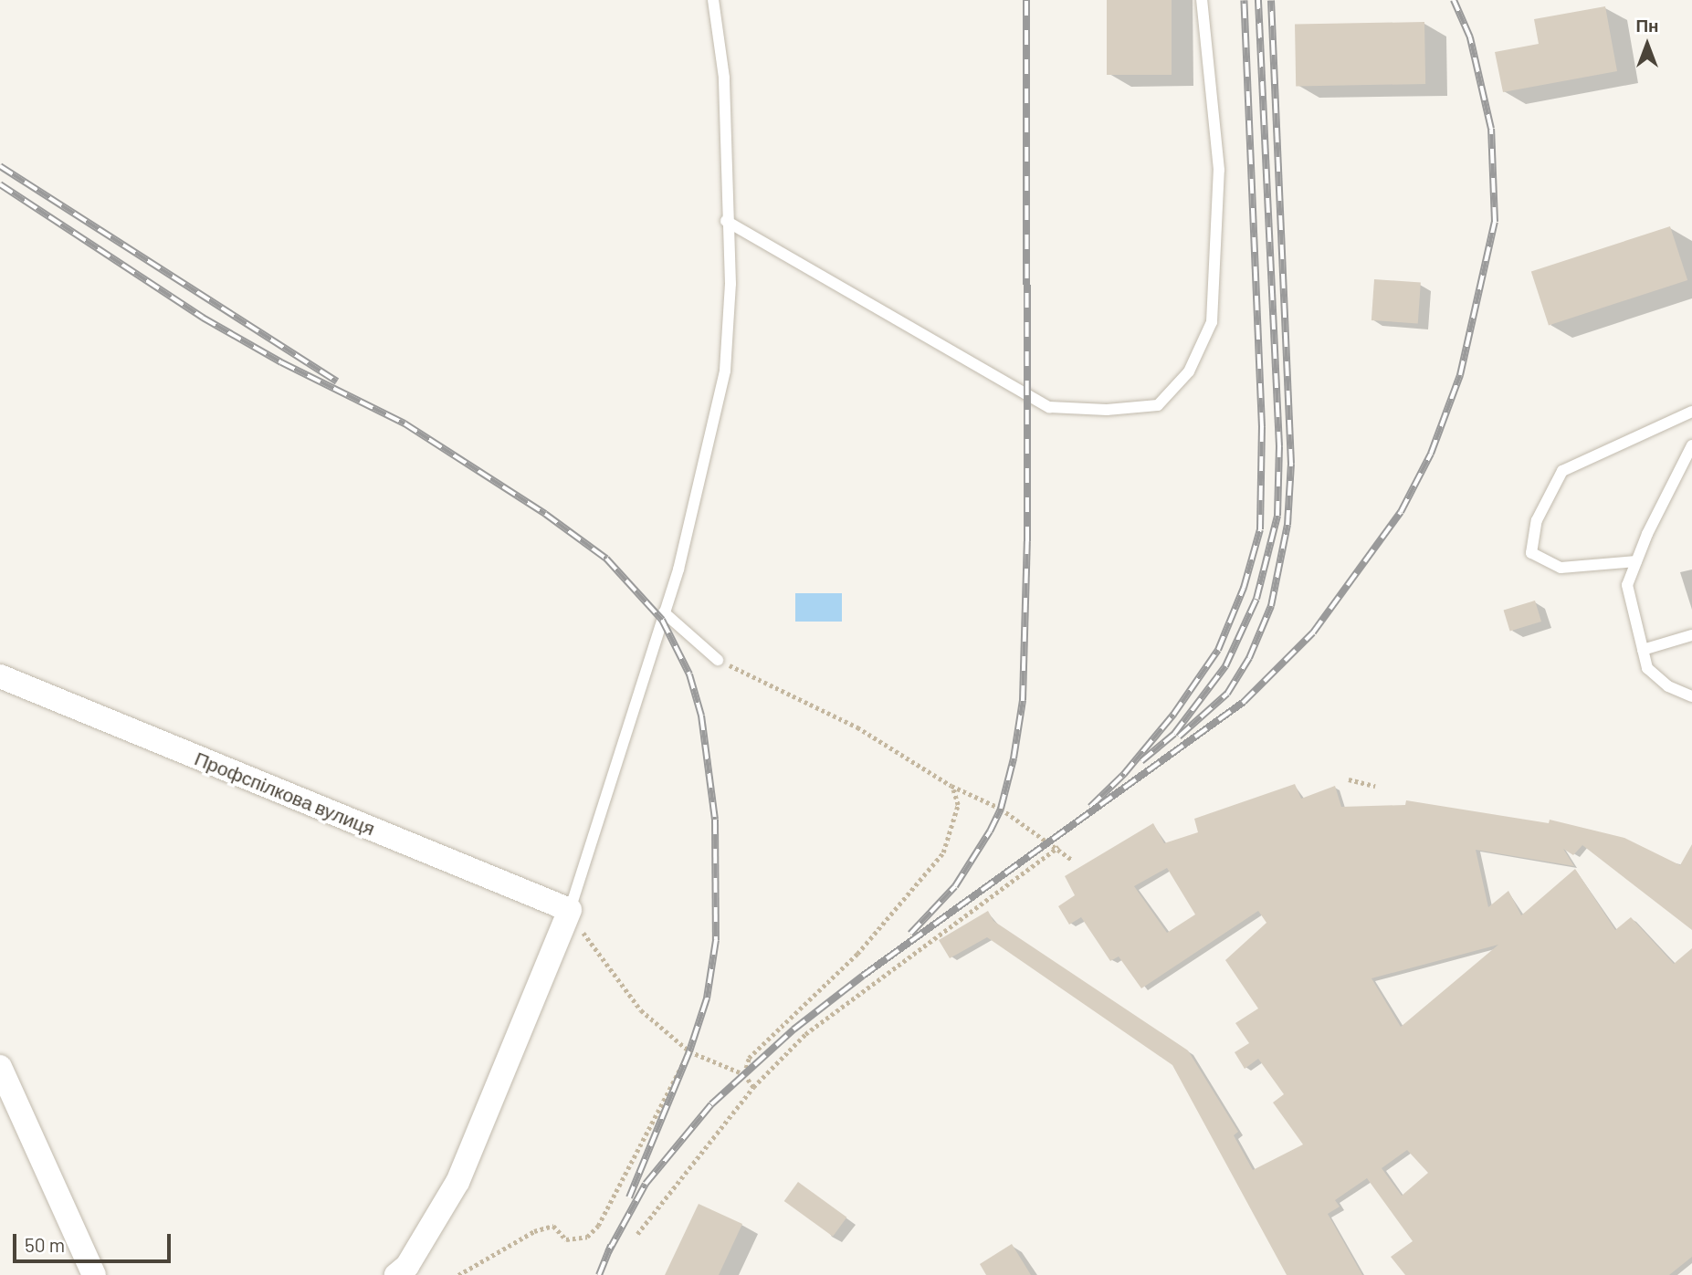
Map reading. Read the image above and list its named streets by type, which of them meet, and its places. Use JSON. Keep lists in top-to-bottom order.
{
  "streets": {
    "street": ["Профспілкова вулиця"]
  },
  "scale_bar": "50 m",
  "north": "top"
}
